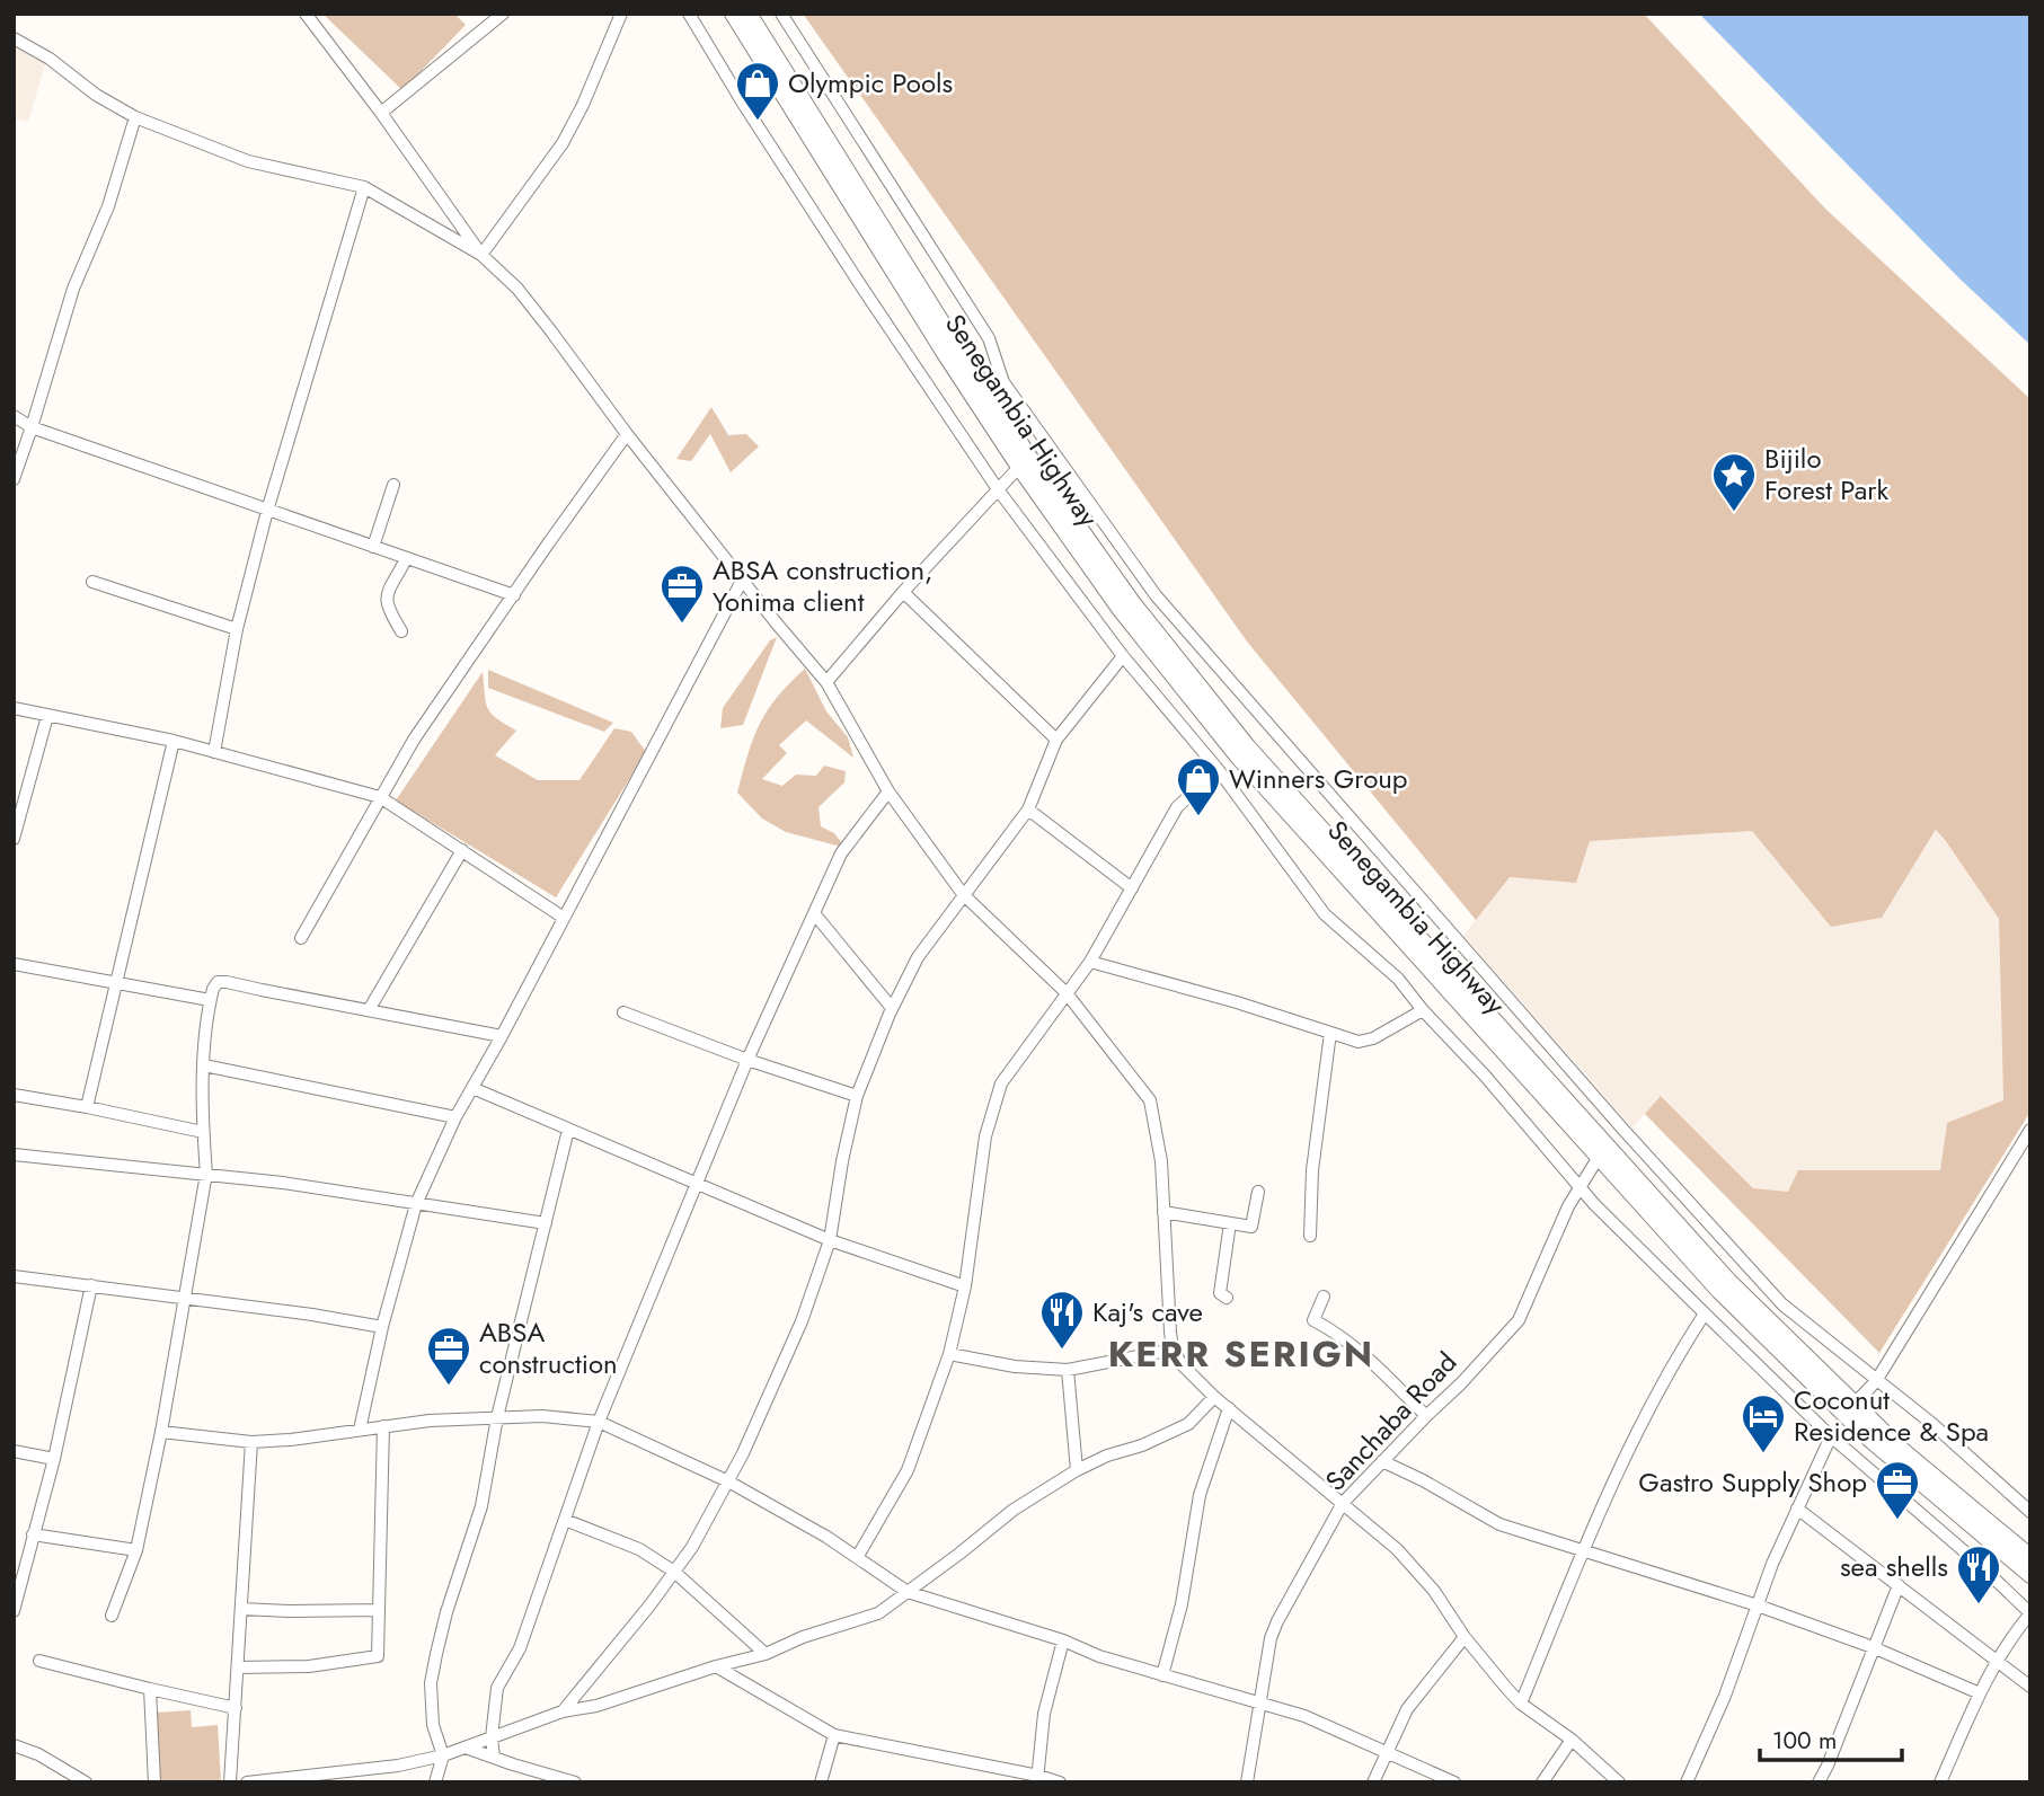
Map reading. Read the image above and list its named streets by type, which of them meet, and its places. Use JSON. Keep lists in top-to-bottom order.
{
  "streets": {
    "main road": ["Senegambia Highway"],
    "street": ["Sanchaba Road"]
  },
  "crossings": [
    ["Senegambia Highway", "Sanchaba Road"]
  ],
  "districts": ["KERR SERIGN"],
  "places": {
    "shop": ["Olympic Pools", "Winners Group"],
    "place": ["Bijilo Forest Park"],
    "office": ["ABSA construction, Yonima client", "ABSA construction", "Gastro Supply Shop"],
    "restaurant": ["Kaj's cave", "sea shells"],
    "hotel": ["Coconut Residence & Spa"]
  },
  "scale_bar": "100 m"
}
